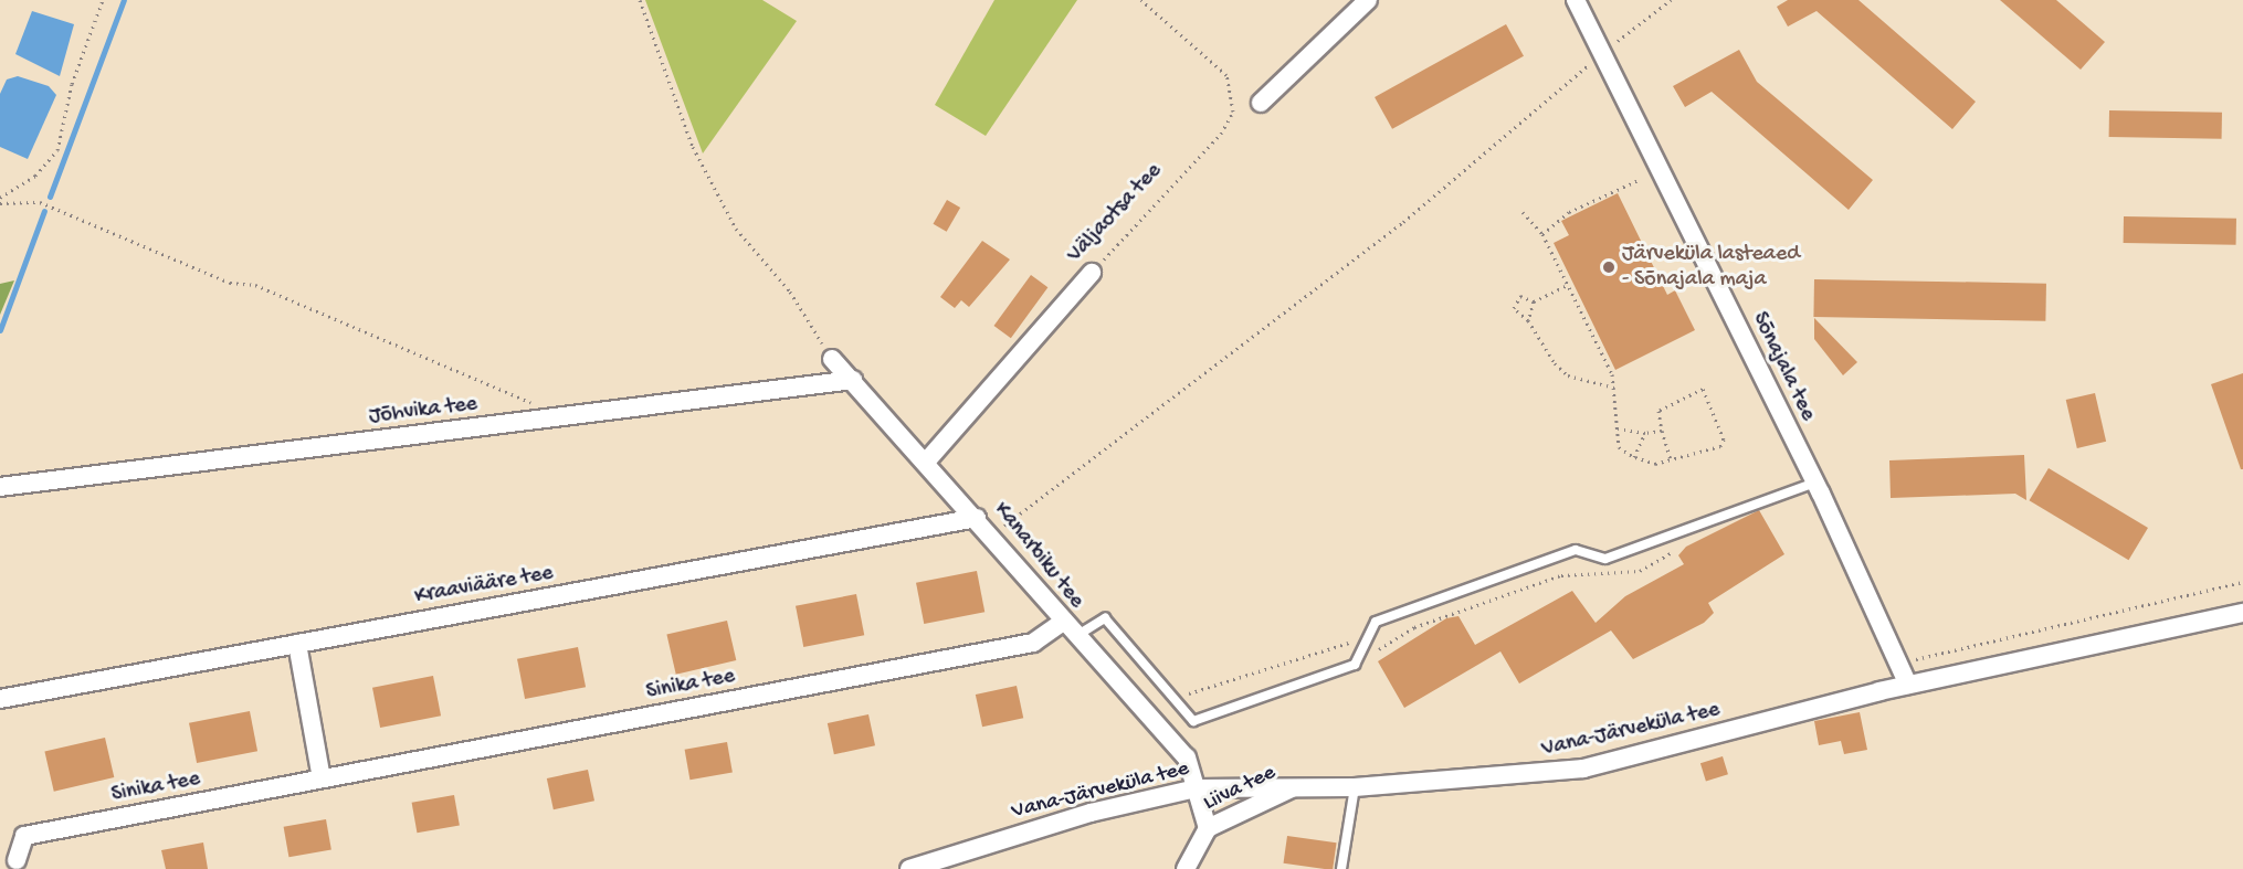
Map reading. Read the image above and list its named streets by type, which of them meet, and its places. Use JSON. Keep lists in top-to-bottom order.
{
  "streets": {
    "street": [
      "Väljaotsa tee",
      "Sõnajala tee",
      "Jõhvika tee",
      "Kanarbiku tee",
      "Kraaviääre tee",
      "Sinika tee",
      "Vana-Järveküla tee",
      "Liiva tee"
    ]
  },
  "crossings": [
    ["Väljaotsa tee", "Kanarbiku tee"],
    ["Sõnajala tee", "Vana-Järveküla tee"],
    ["Jõhvika tee", "Kanarbiku tee"],
    ["Kanarbiku tee", "Kraaviääre tee"],
    ["Kanarbiku tee", "Sinika tee"],
    ["Kanarbiku tee", "Vana-Järveküla tee"],
    ["Kanarbiku tee", "Liiva tee"],
    ["Vana-Järveküla tee", "Liiva tee"]
  ],
  "places": ["Järveküla lasteaed - Sõnajala maja"]
}
